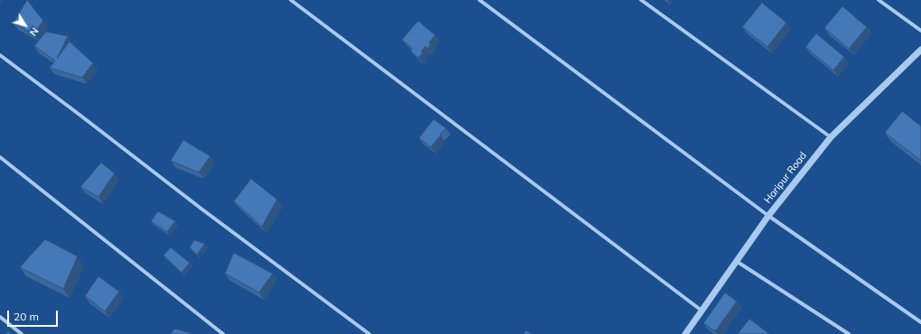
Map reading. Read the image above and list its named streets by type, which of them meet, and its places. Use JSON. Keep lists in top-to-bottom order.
{
  "streets": {
    "street": ["Haripur Road"]
  },
  "scale_bar": "20 m",
  "north": "bottom right"
}
